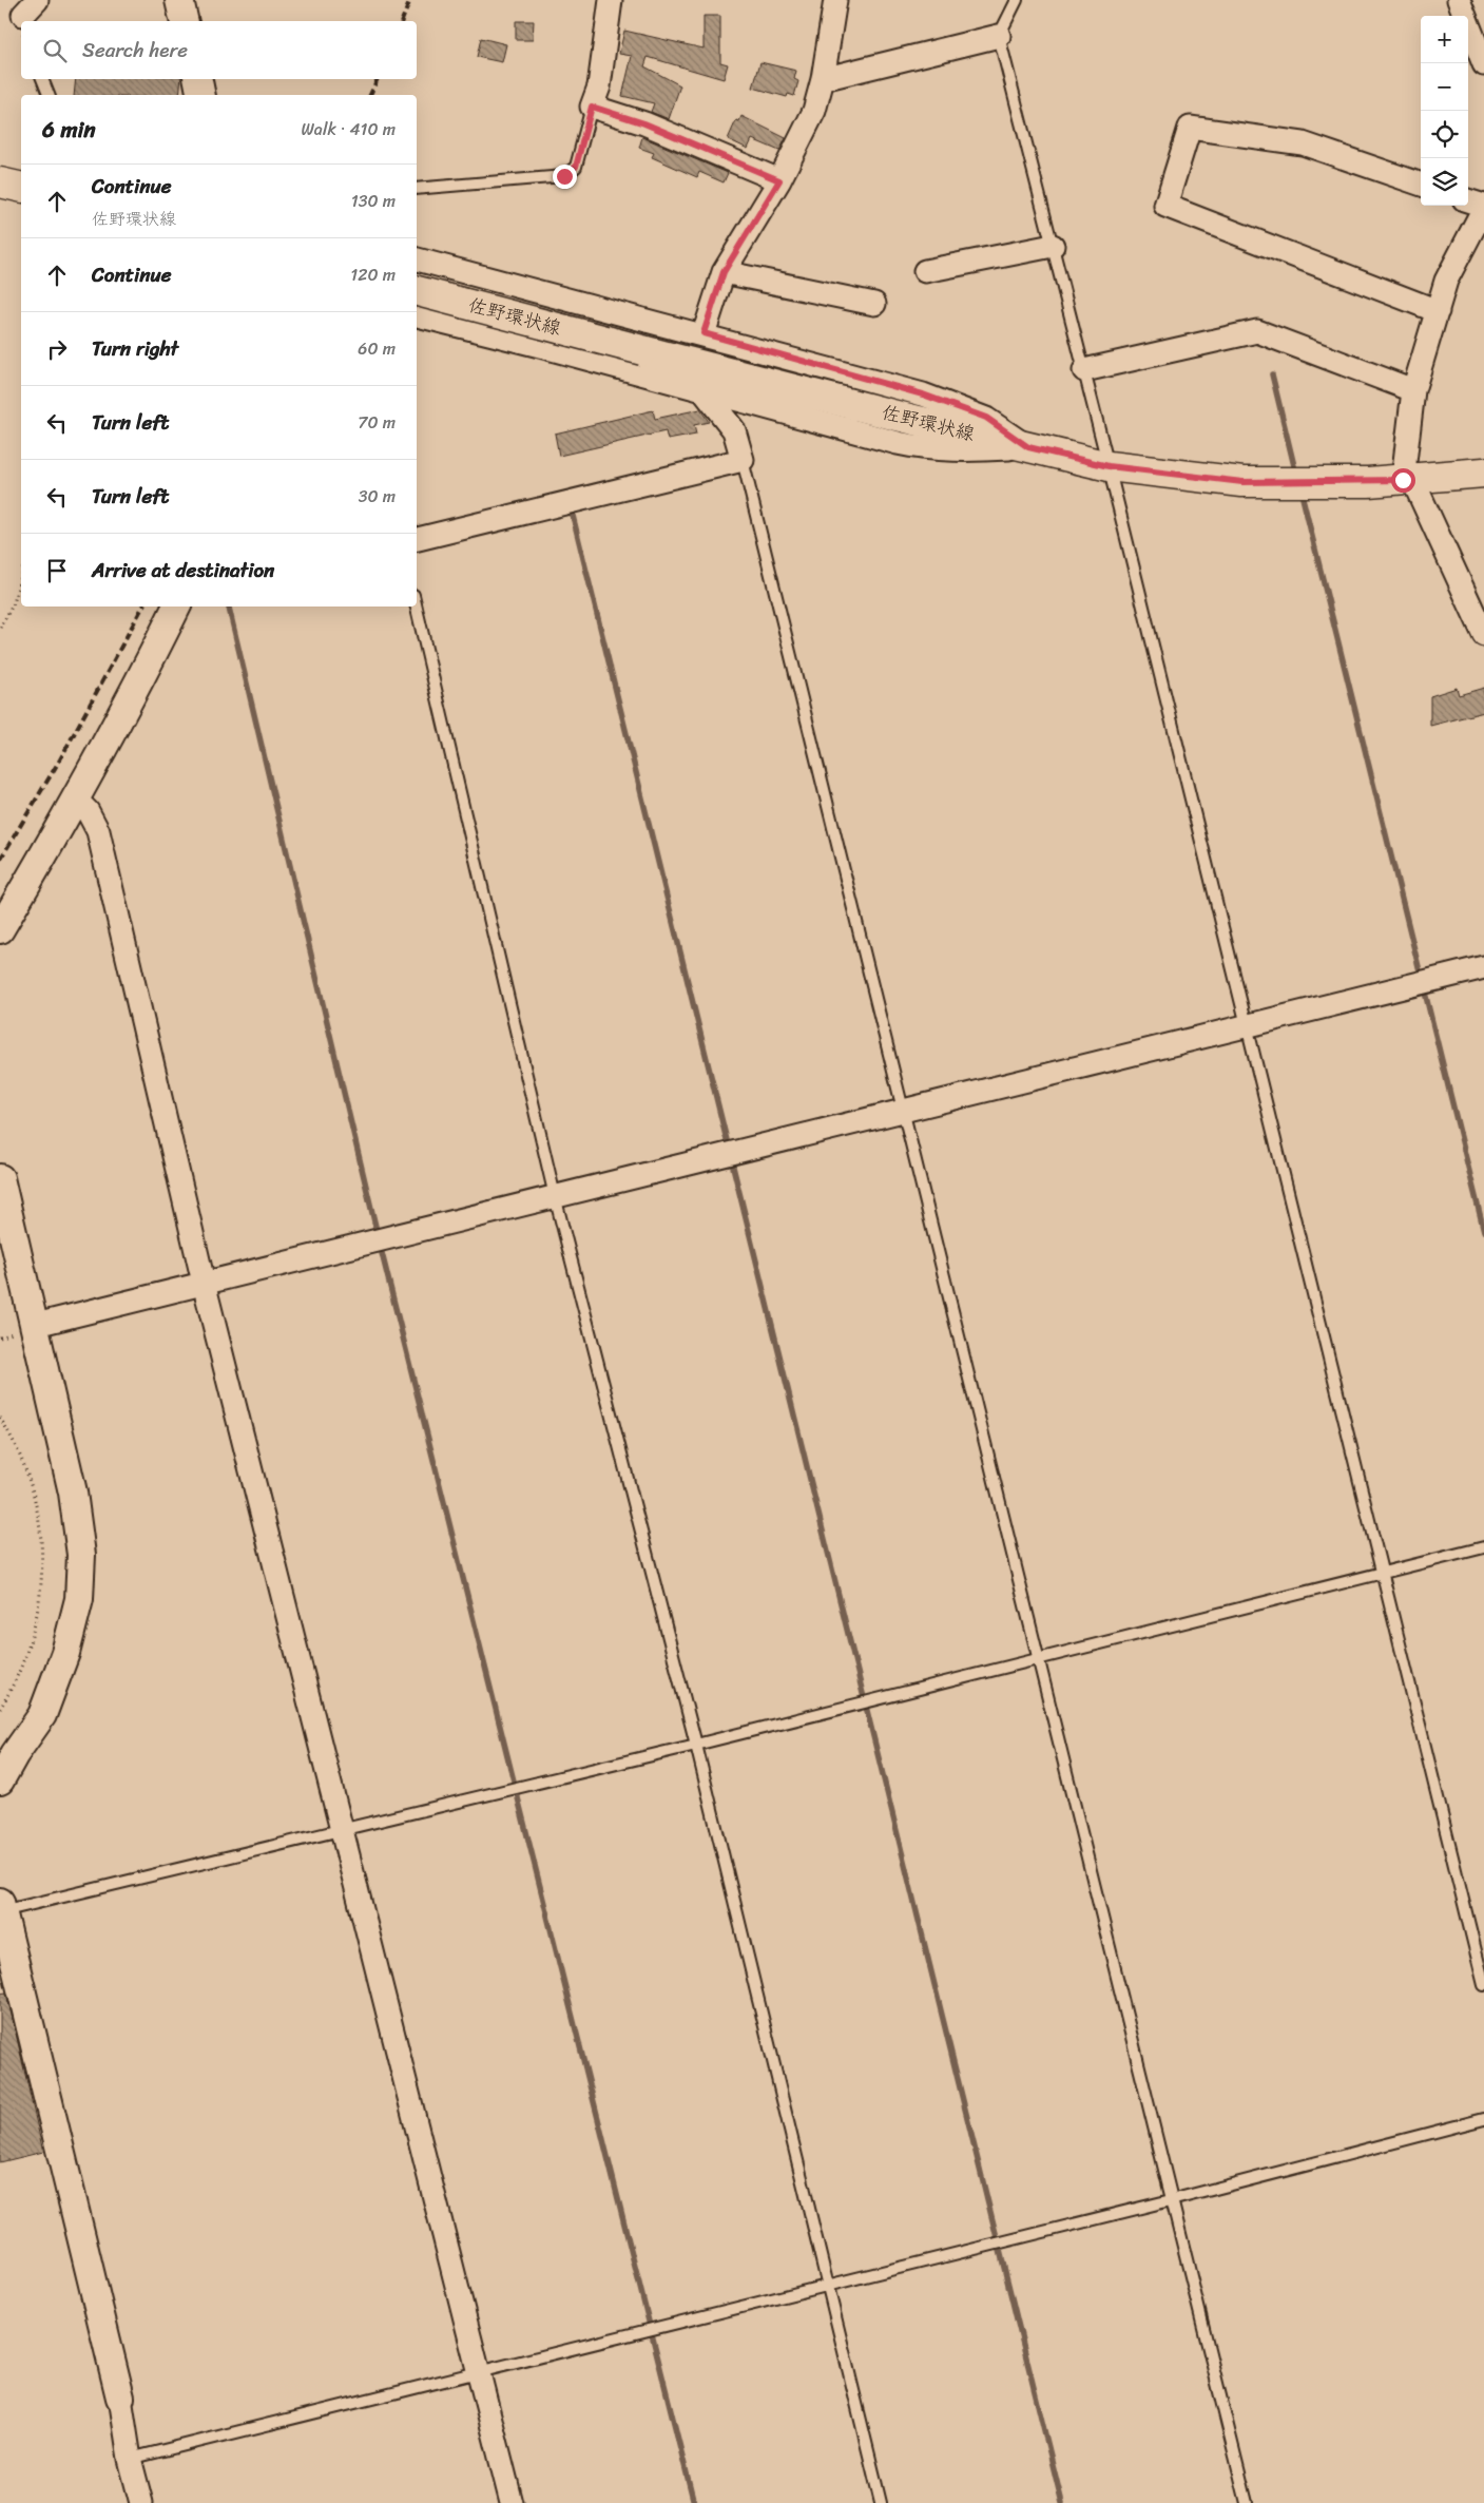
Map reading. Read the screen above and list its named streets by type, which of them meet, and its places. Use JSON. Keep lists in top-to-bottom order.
{
  "streets": {
    "main road": ["佐野環状線"]
  },
  "page": {
    "map_buttons": ["+", "−"],
    "search": "Search here",
    "heading": ["6 min", "Walk · 410 m"],
    "list": [
      ["Continue", "佐野環状線", "130 m"],
      ["Continue", "120 m"],
      ["Turn right", "60 m"],
      ["Turn left", "70 m"],
      ["Turn left", "30 m"],
      "Arrive at destination"
    ]
  }
}
